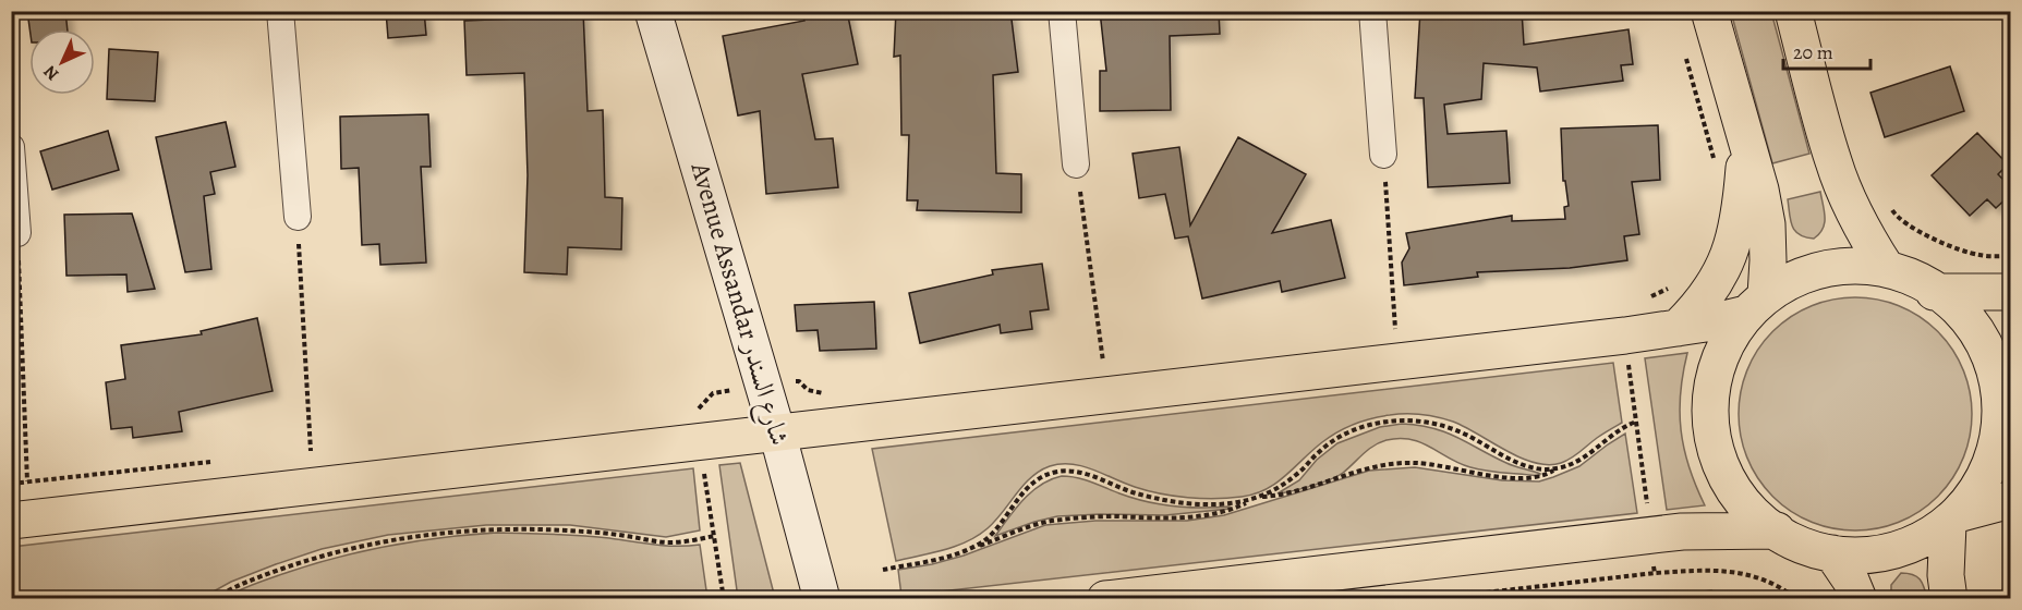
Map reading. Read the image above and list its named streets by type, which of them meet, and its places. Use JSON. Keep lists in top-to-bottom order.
{
  "streets": {
    "street": ["Avenue Assandar شارع السندر"]
  },
  "scale_bar": "20 m",
  "north": "bottom left"
}
